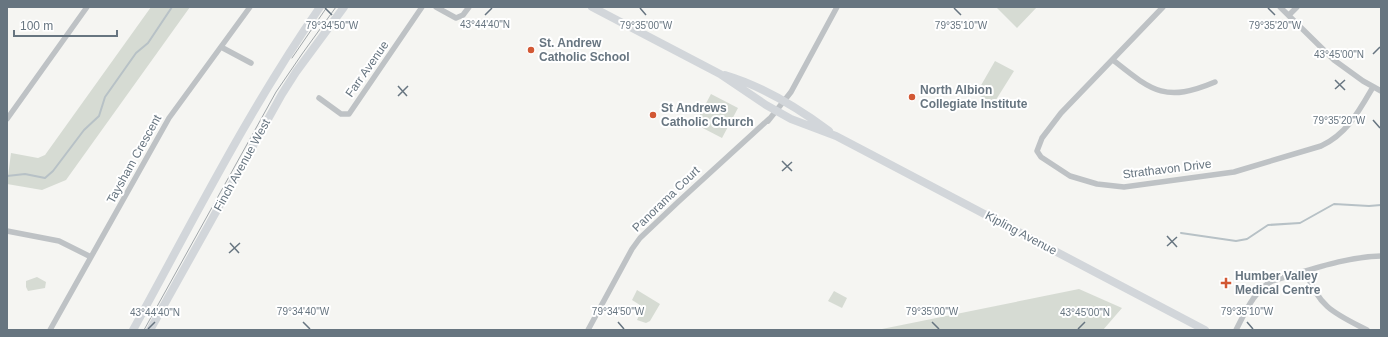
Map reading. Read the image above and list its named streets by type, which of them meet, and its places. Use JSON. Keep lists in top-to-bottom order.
{
  "streets": {
    "main road": ["Finch Avenue West", "Kipling Avenue"],
    "street": [
      "Farr Avenue",
      "Taysham Crescent",
      "Strathavon Drive",
      "Panorama Court"
    ]
  },
  "crossings": [
    ["Panorama Court", "Kipling Avenue"]
  ],
  "places": {
    "other": ["St. Andrew Catholic School", "North Albion Collegiate Institute", "St Andrews Catholic Church"],
    "health": ["Humber Valley Medical Centre"]
  },
  "scale_bar": "100 m",
  "coordinates": [
    "43°44'40\"N",
    "79°34'50\"W",
    "79°35'00\"W",
    "79°35'10\"W",
    "79°35'20\"W",
    "43°45'00\"N",
    "79°34'40\"W"
  ]
}
